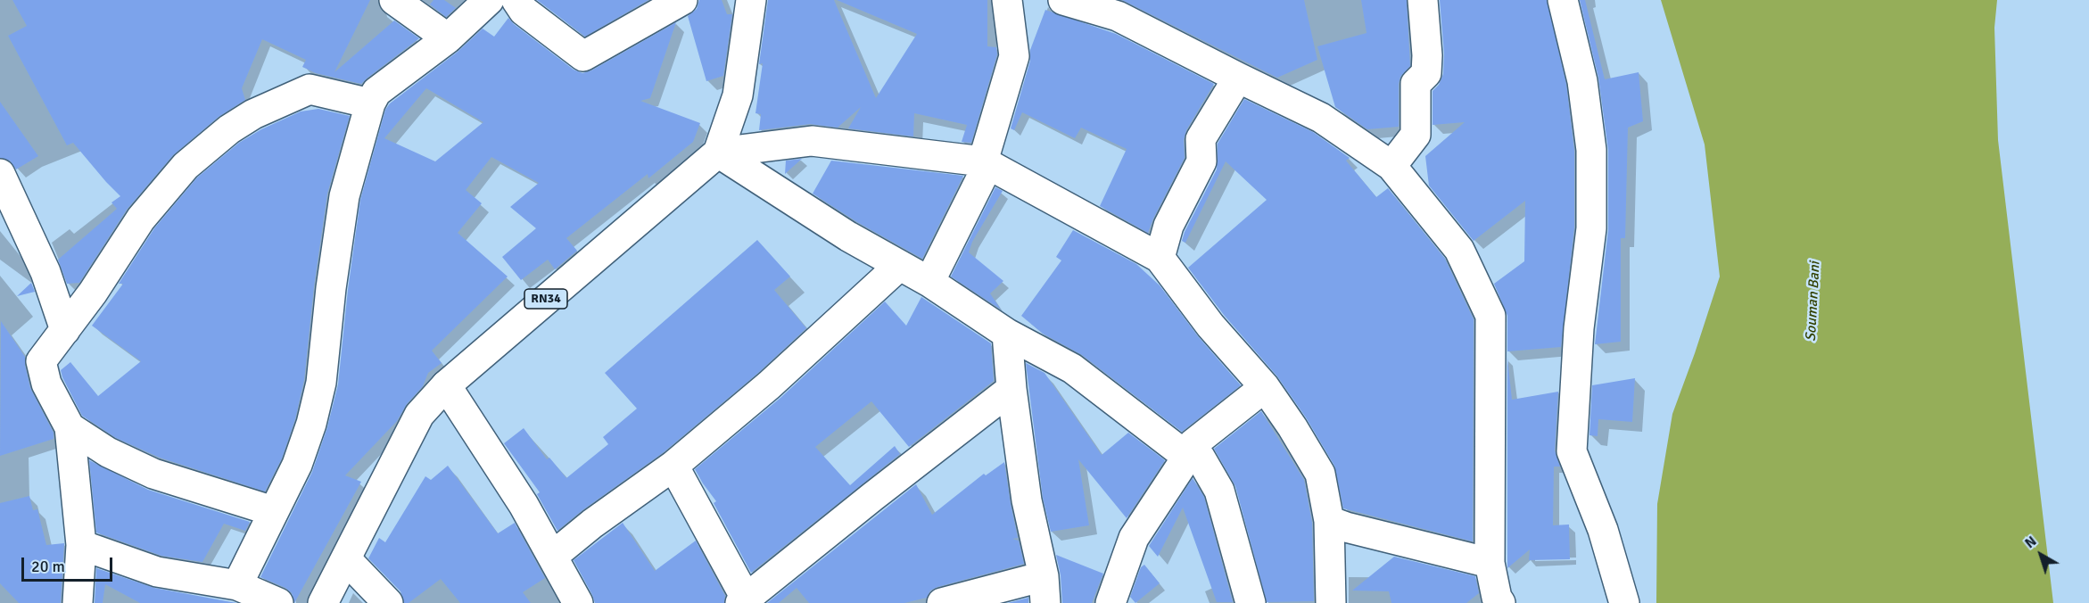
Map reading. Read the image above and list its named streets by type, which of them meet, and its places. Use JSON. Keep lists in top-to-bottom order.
{
  "streets": {
    "street": ["RN34"]
  },
  "water": ["Souman Bani"],
  "scale_bar": "20 m",
  "north": "top left"
}
